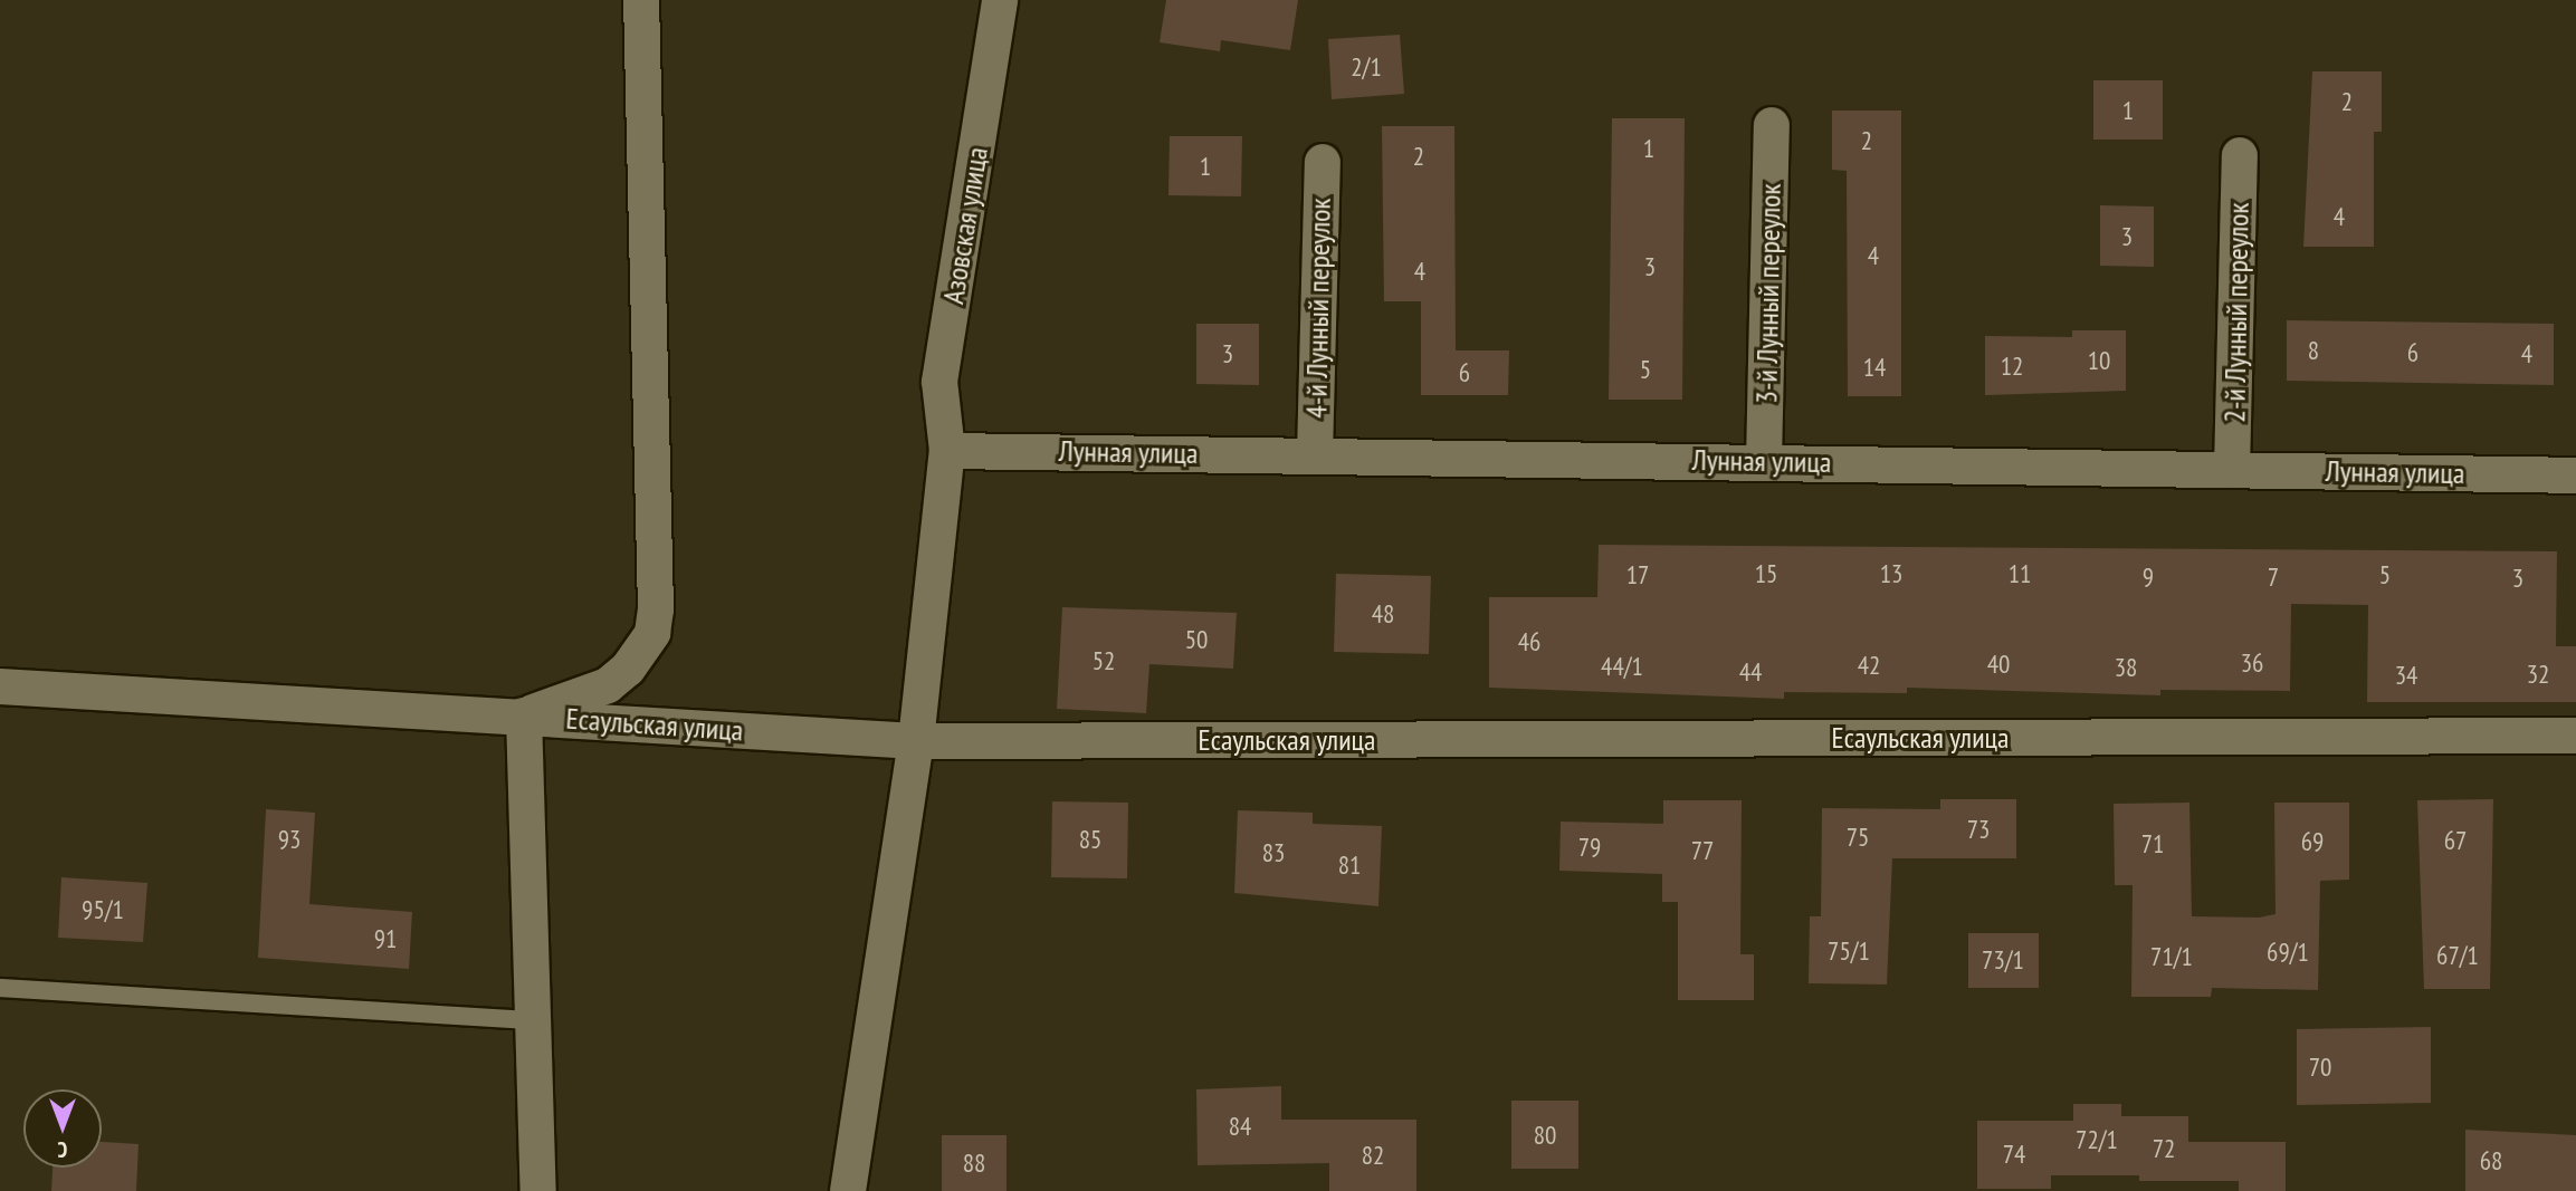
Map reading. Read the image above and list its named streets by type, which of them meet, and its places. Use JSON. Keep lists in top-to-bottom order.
{
  "streets": {
    "street": [
      "Азовская улица",
      "3-й Лунный переулок",
      "4-й Лунный переулок",
      "2-й Лунный переулок",
      "Лунная улица",
      "Есаульская улица"
    ]
  },
  "crossings": [
    ["Азовская улица", "Лунная улица"],
    ["Азовская улица", "Есаульская улица"],
    ["3-й Лунный переулок", "Лунная улица"],
    ["4-й Лунный переулок", "Лунная улица"],
    ["2-й Лунный переулок", "Лунная улица"]
  ],
  "house_numbers": [
    "2/1",
    "2",
    "1",
    "2",
    "1",
    "2",
    "1",
    "4",
    "3",
    "4",
    "3",
    "4",
    "8",
    "6",
    "3",
    "4",
    "10",
    "12",
    "14",
    "5",
    "6",
    "15",
    "13",
    "11",
    "17",
    "5",
    "9",
    "7",
    "3",
    "48",
    "50",
    "46",
    "52",
    "36",
    "40",
    "42",
    "44/1",
    "38",
    "44",
    "32",
    "34",
    "73",
    "75",
    "93",
    "85",
    "67",
    "69",
    "71",
    "79",
    "77",
    "83",
    "81",
    "95/1",
    "91",
    "75/1",
    "69/1",
    "67/1",
    "71/1",
    "73/1",
    "70",
    "84",
    "80",
    "72/1",
    "72",
    "74",
    "82",
    "68",
    "88"
  ],
  "north": "bottom"
}
